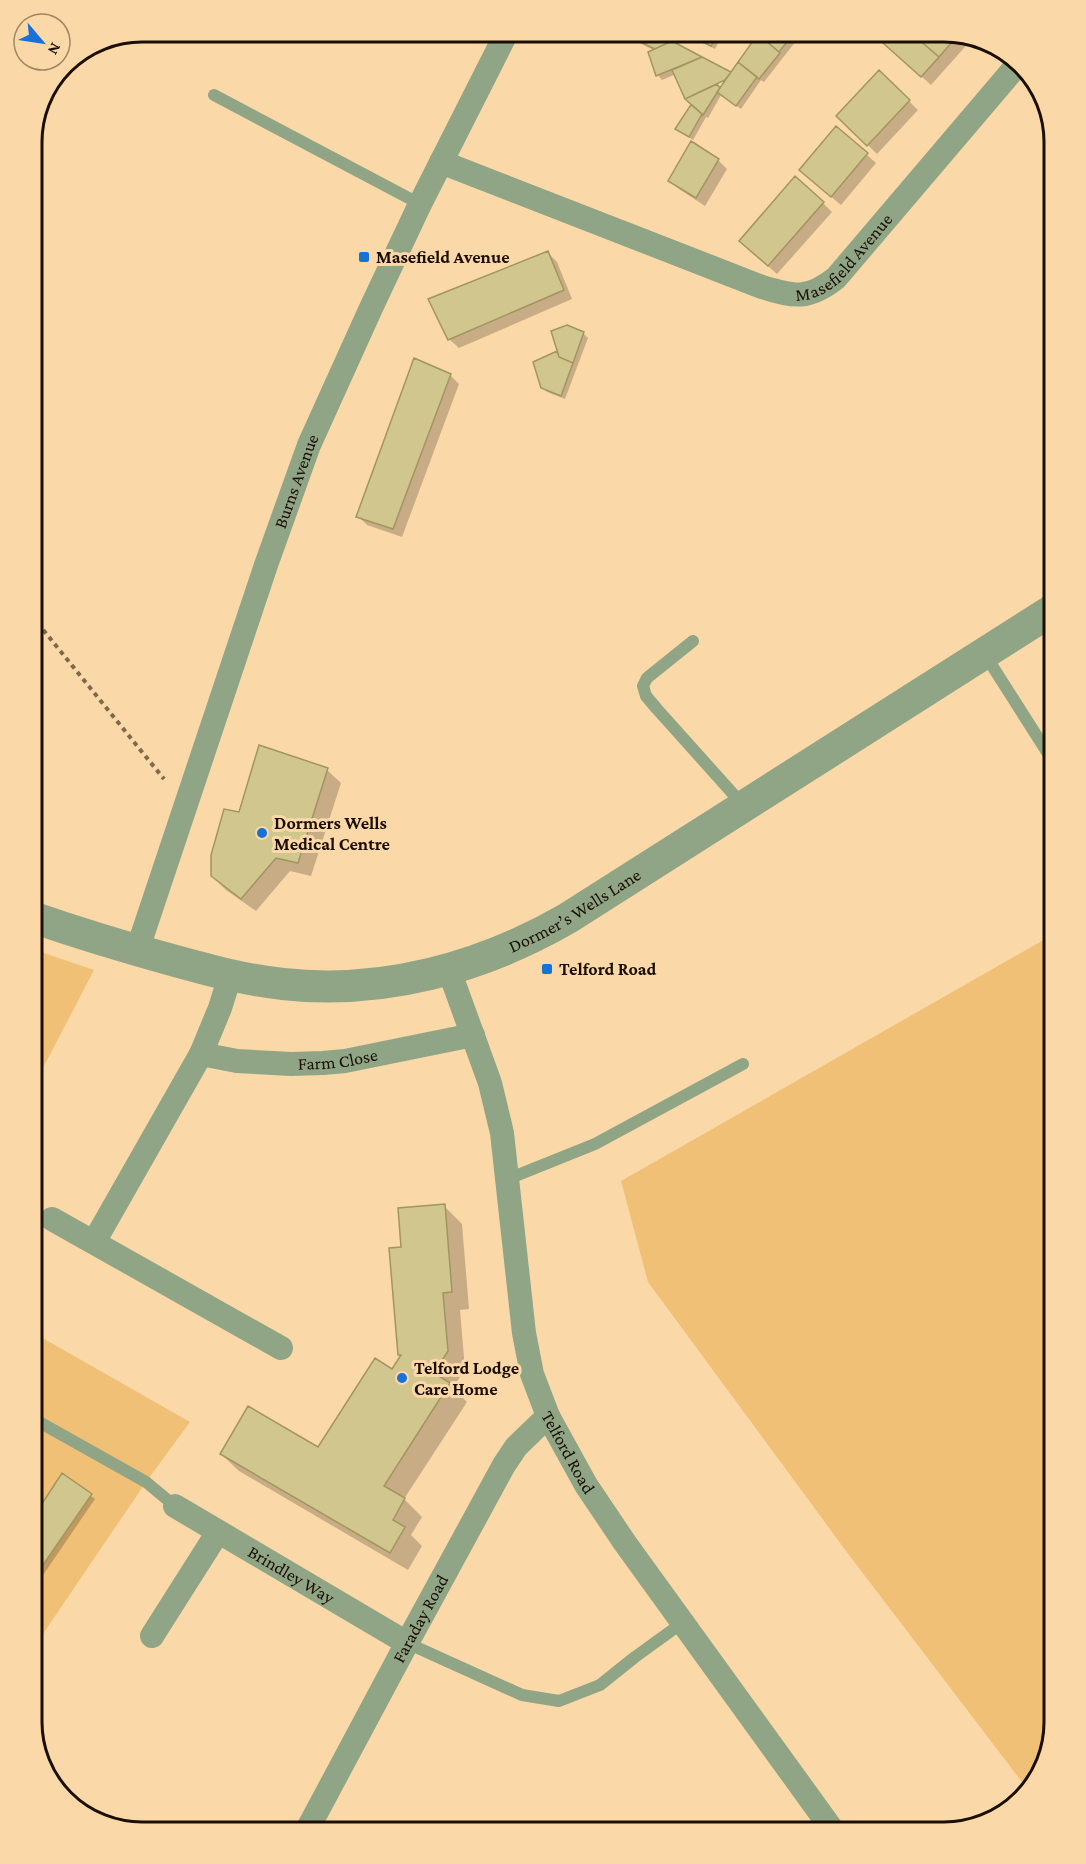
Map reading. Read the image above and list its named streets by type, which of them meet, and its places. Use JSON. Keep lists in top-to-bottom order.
{
  "streets": {
    "street": [
      "Masefield Avenue",
      "Burns Avenue",
      "Dormer’s Wells Lane",
      "Farm Close",
      "Telford Road",
      "Brindley Way",
      "Faraday Road"
    ]
  },
  "crossings": [
    ["Masefield Avenue", "Burns Avenue"],
    ["Burns Avenue", "Dormer’s Wells Lane"],
    ["Dormer’s Wells Lane", "Telford Road"],
    ["Farm Close", "Telford Road"],
    ["Telford Road", "Faraday Road"],
    ["Brindley Way", "Faraday Road"]
  ],
  "places": {
    "transit": ["Masefield Avenue", "Telford Road"],
    "other": ["Dormers Wells Medical Centre", "Telford Lodge Care Home"]
  },
  "north": "bottom right"
}
